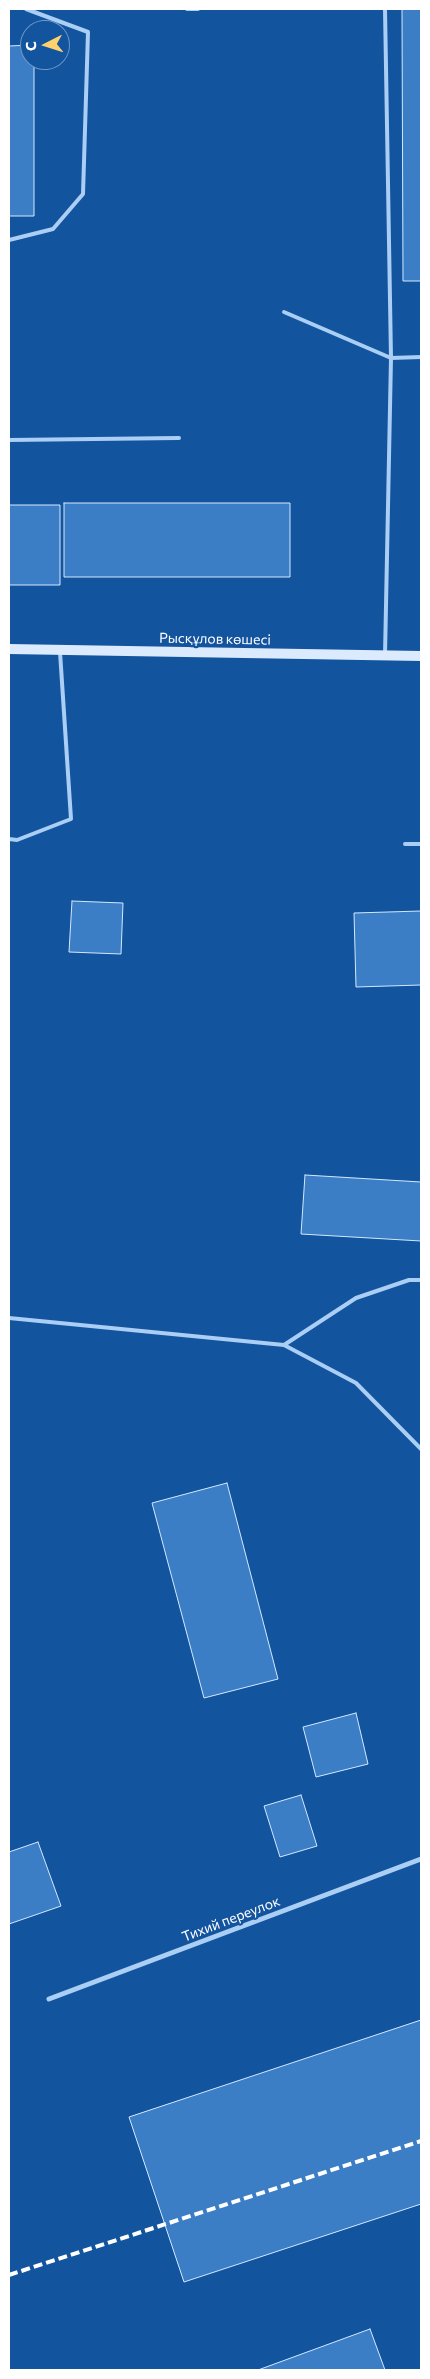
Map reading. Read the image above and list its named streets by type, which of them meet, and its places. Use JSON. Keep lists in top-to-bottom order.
{
  "streets": {
    "street": ["Рысқұлов көшесі", "Тихий переулок"]
  },
  "north": "left"
}
